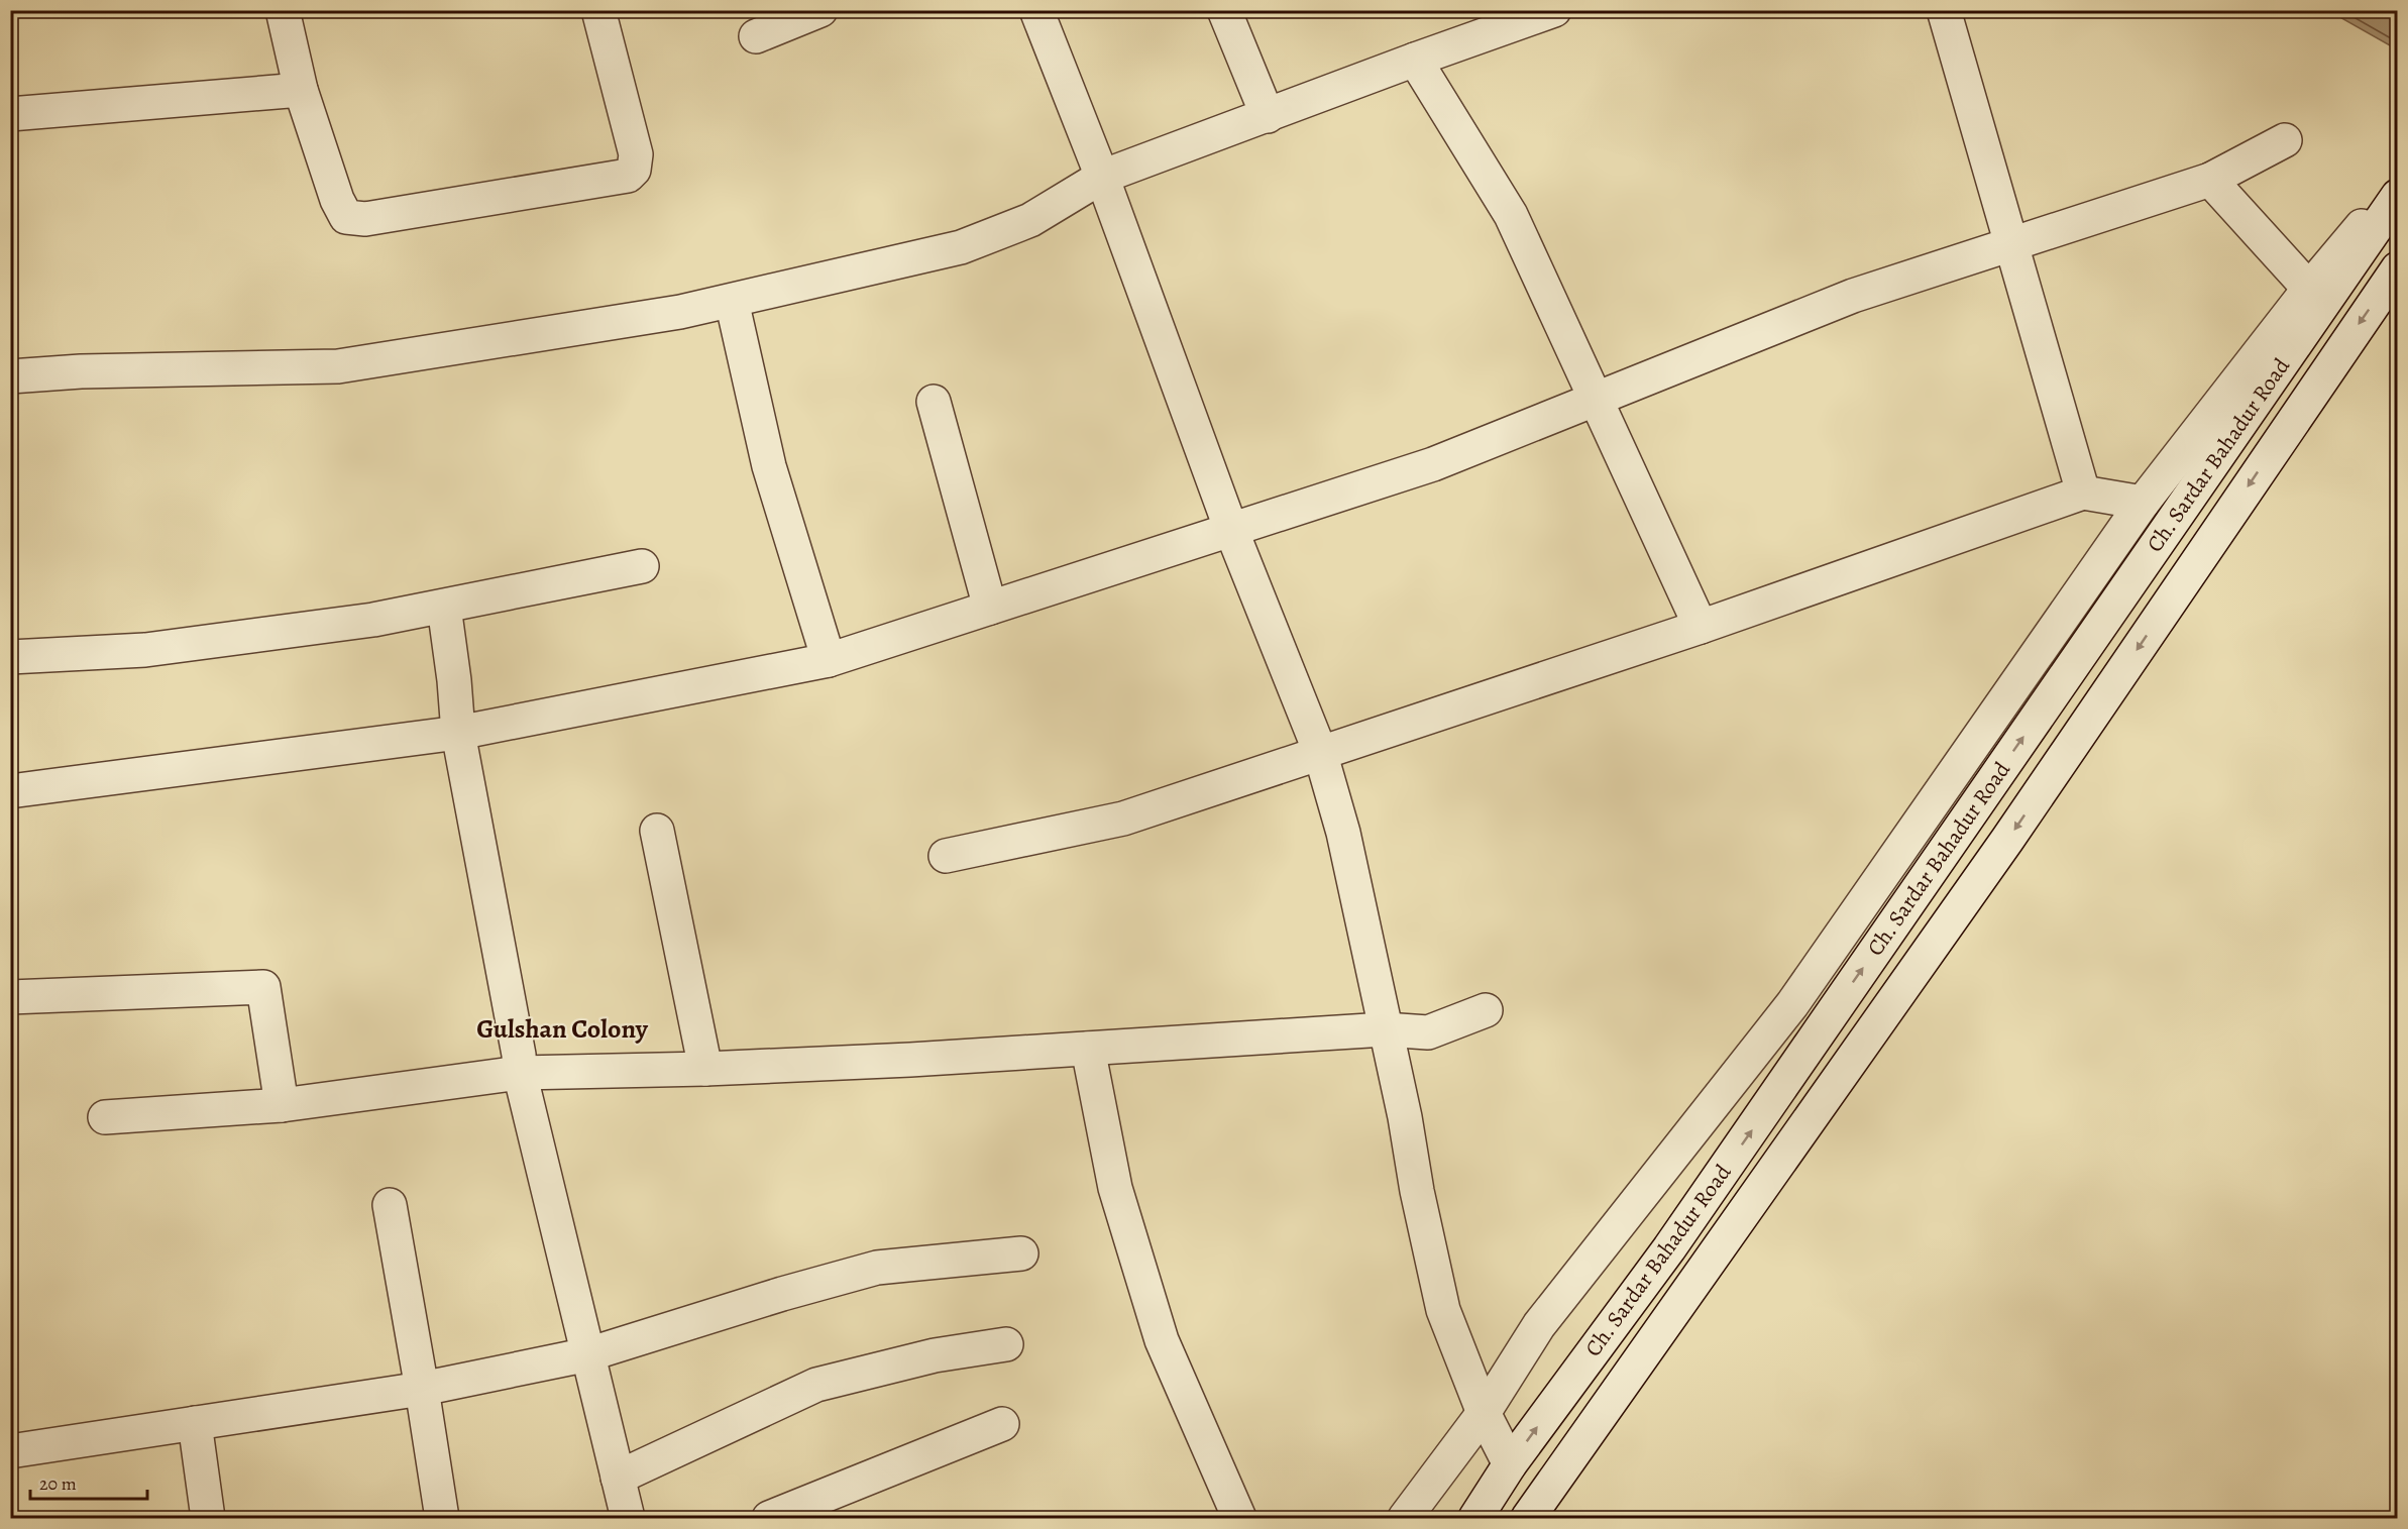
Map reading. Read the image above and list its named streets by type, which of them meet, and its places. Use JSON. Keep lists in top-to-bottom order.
{
  "streets": {
    "street": ["Ch. Sardar Bahadur Road"]
  },
  "districts": ["Gulshan Colony"],
  "scale_bar": "20 m"
}
